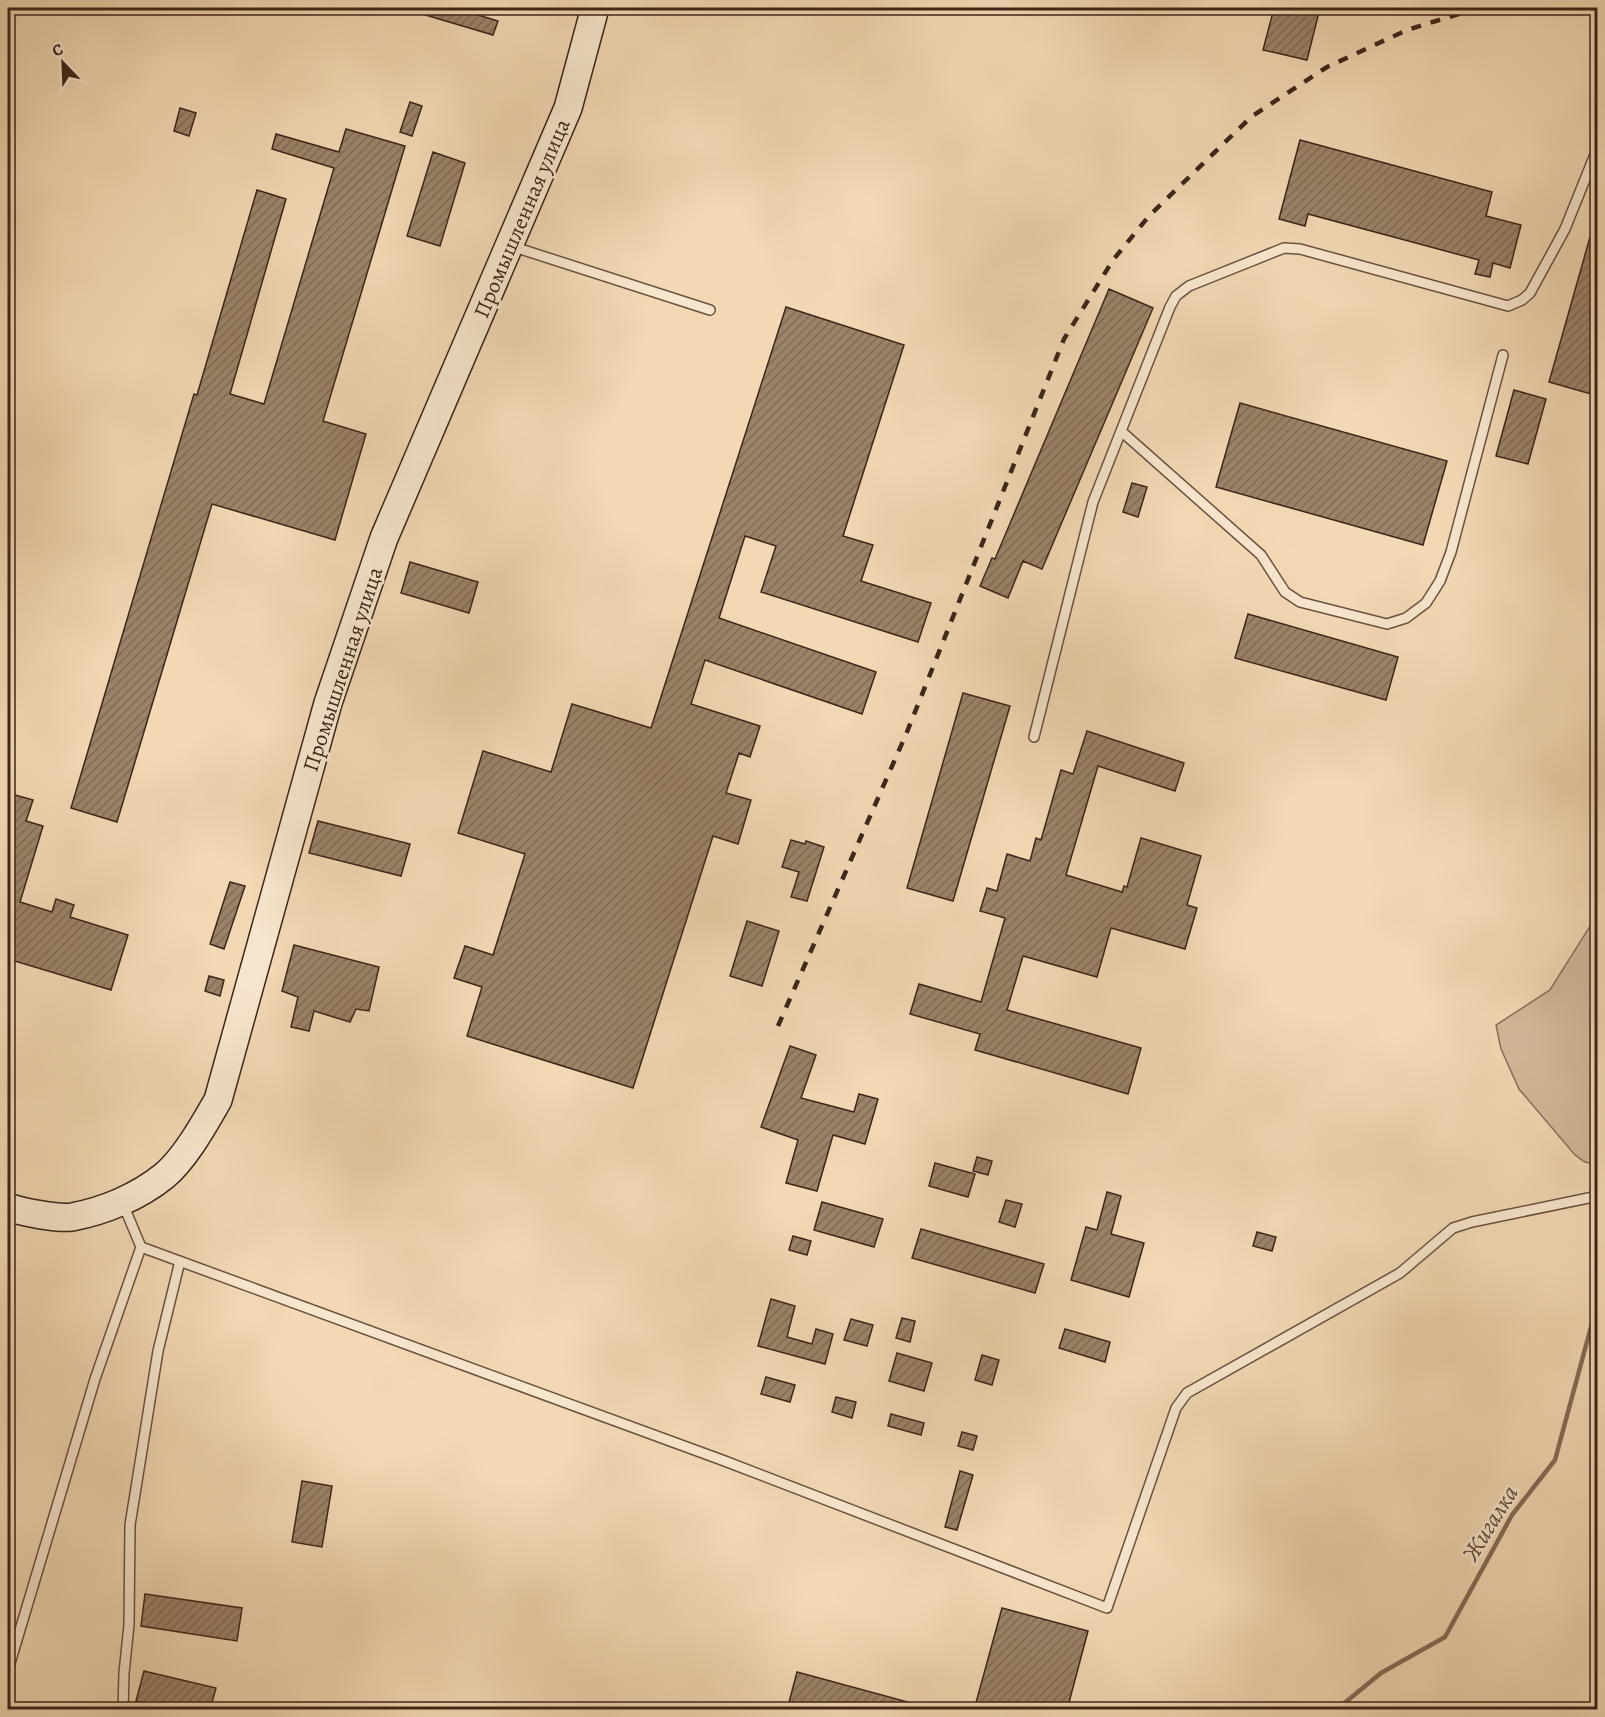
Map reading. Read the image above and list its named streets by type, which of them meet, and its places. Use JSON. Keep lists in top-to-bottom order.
{
  "streets": {
    "street": ["Промышленная улица"]
  },
  "water": ["Жигалка"],
  "north": "top left"
}
